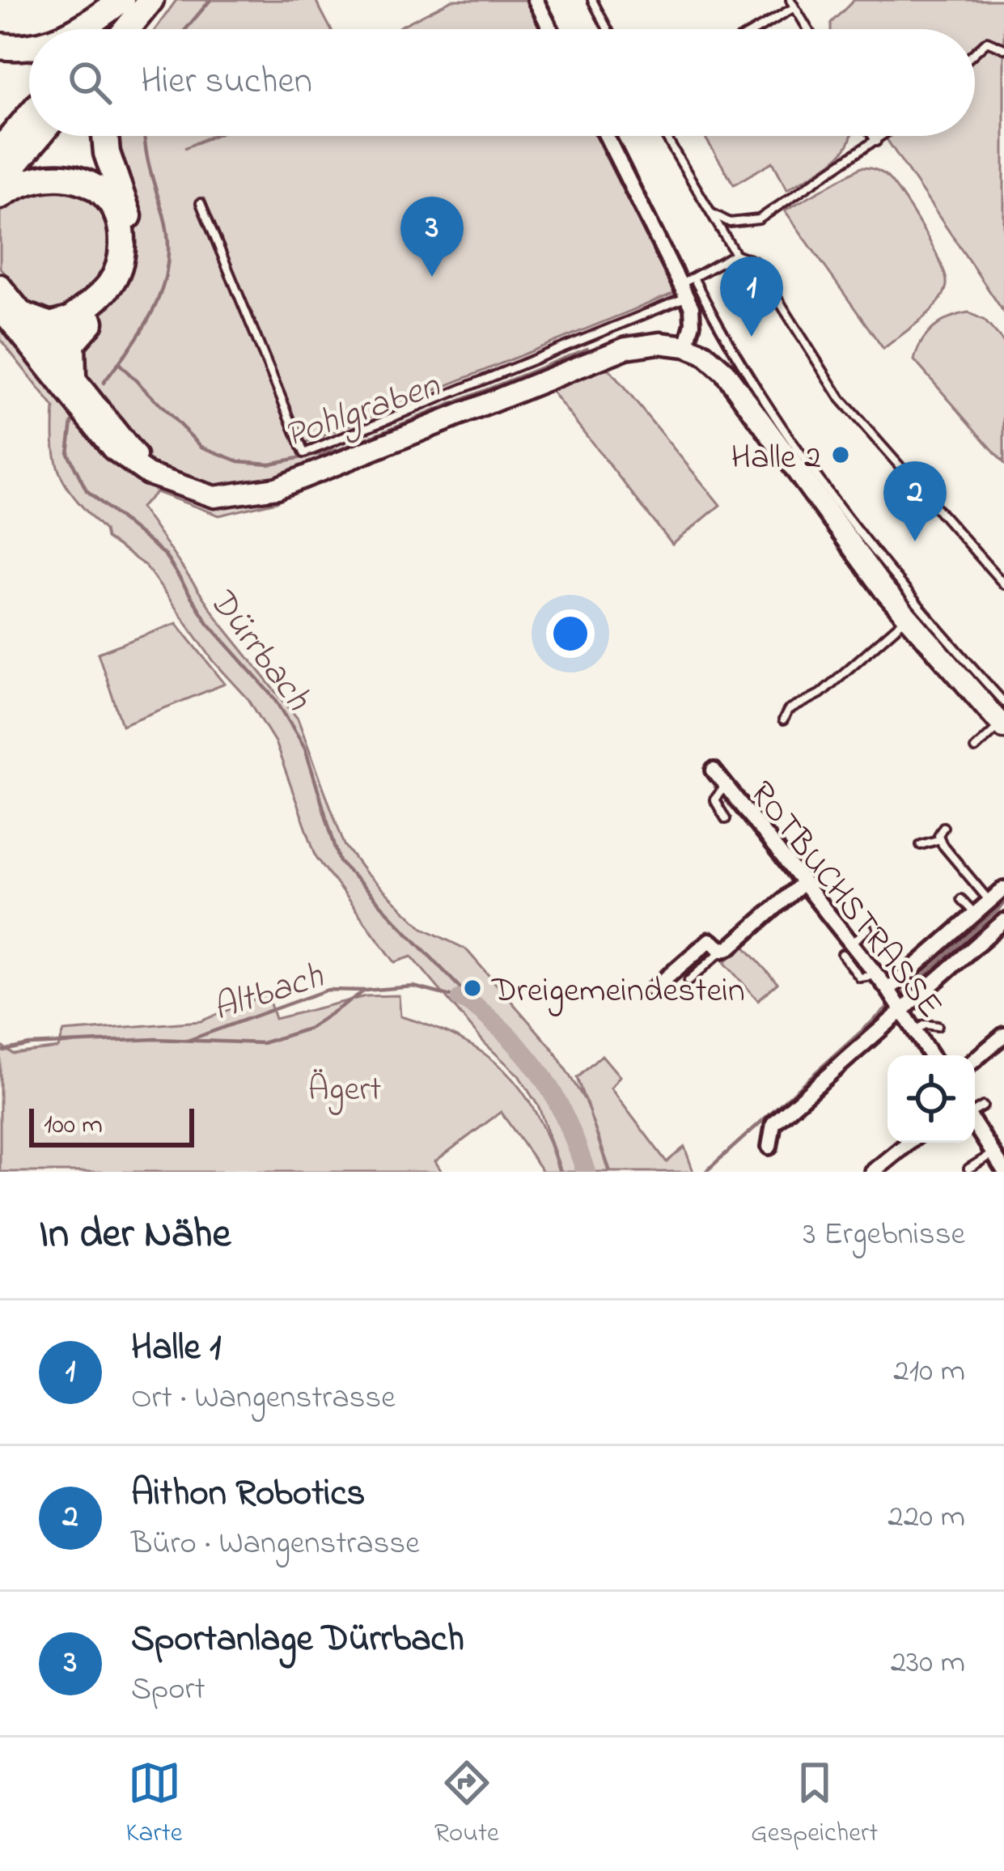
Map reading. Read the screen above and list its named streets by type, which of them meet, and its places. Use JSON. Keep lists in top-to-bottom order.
{
  "streets": {
    "street": ["ROTBUCHSTRASSE"]
  },
  "water": ["Pohlgraben", "Dürrbach", "Altbach"],
  "parks": ["Ägert"],
  "places": ["Halle 2", "Dreigemeindestein"],
  "scale_bar": "100 m",
  "page": {
    "search": "Hier suchen",
    "pins": ["3", "1", "2"],
    "scale": "100 m",
    "heading": ["In der Nähe", "3 Ergebnisse"],
    "list": [
      {
        "mark": "1",
        "name": "Halle 1",
        "note": "Ort · Wangenstrasse",
        "value": "210 m"
      },
      {
        "mark": "2",
        "name": "Aithon Robotics",
        "note": "Büro · Wangenstrasse",
        "value": "220 m"
      },
      {
        "mark": "3",
        "name": "Sportanlage Dürrbach",
        "note": "Sport",
        "value": "230 m"
      }
    ],
    "nav": ["Karte", "Route", "Gespeichert"]
  }
}
